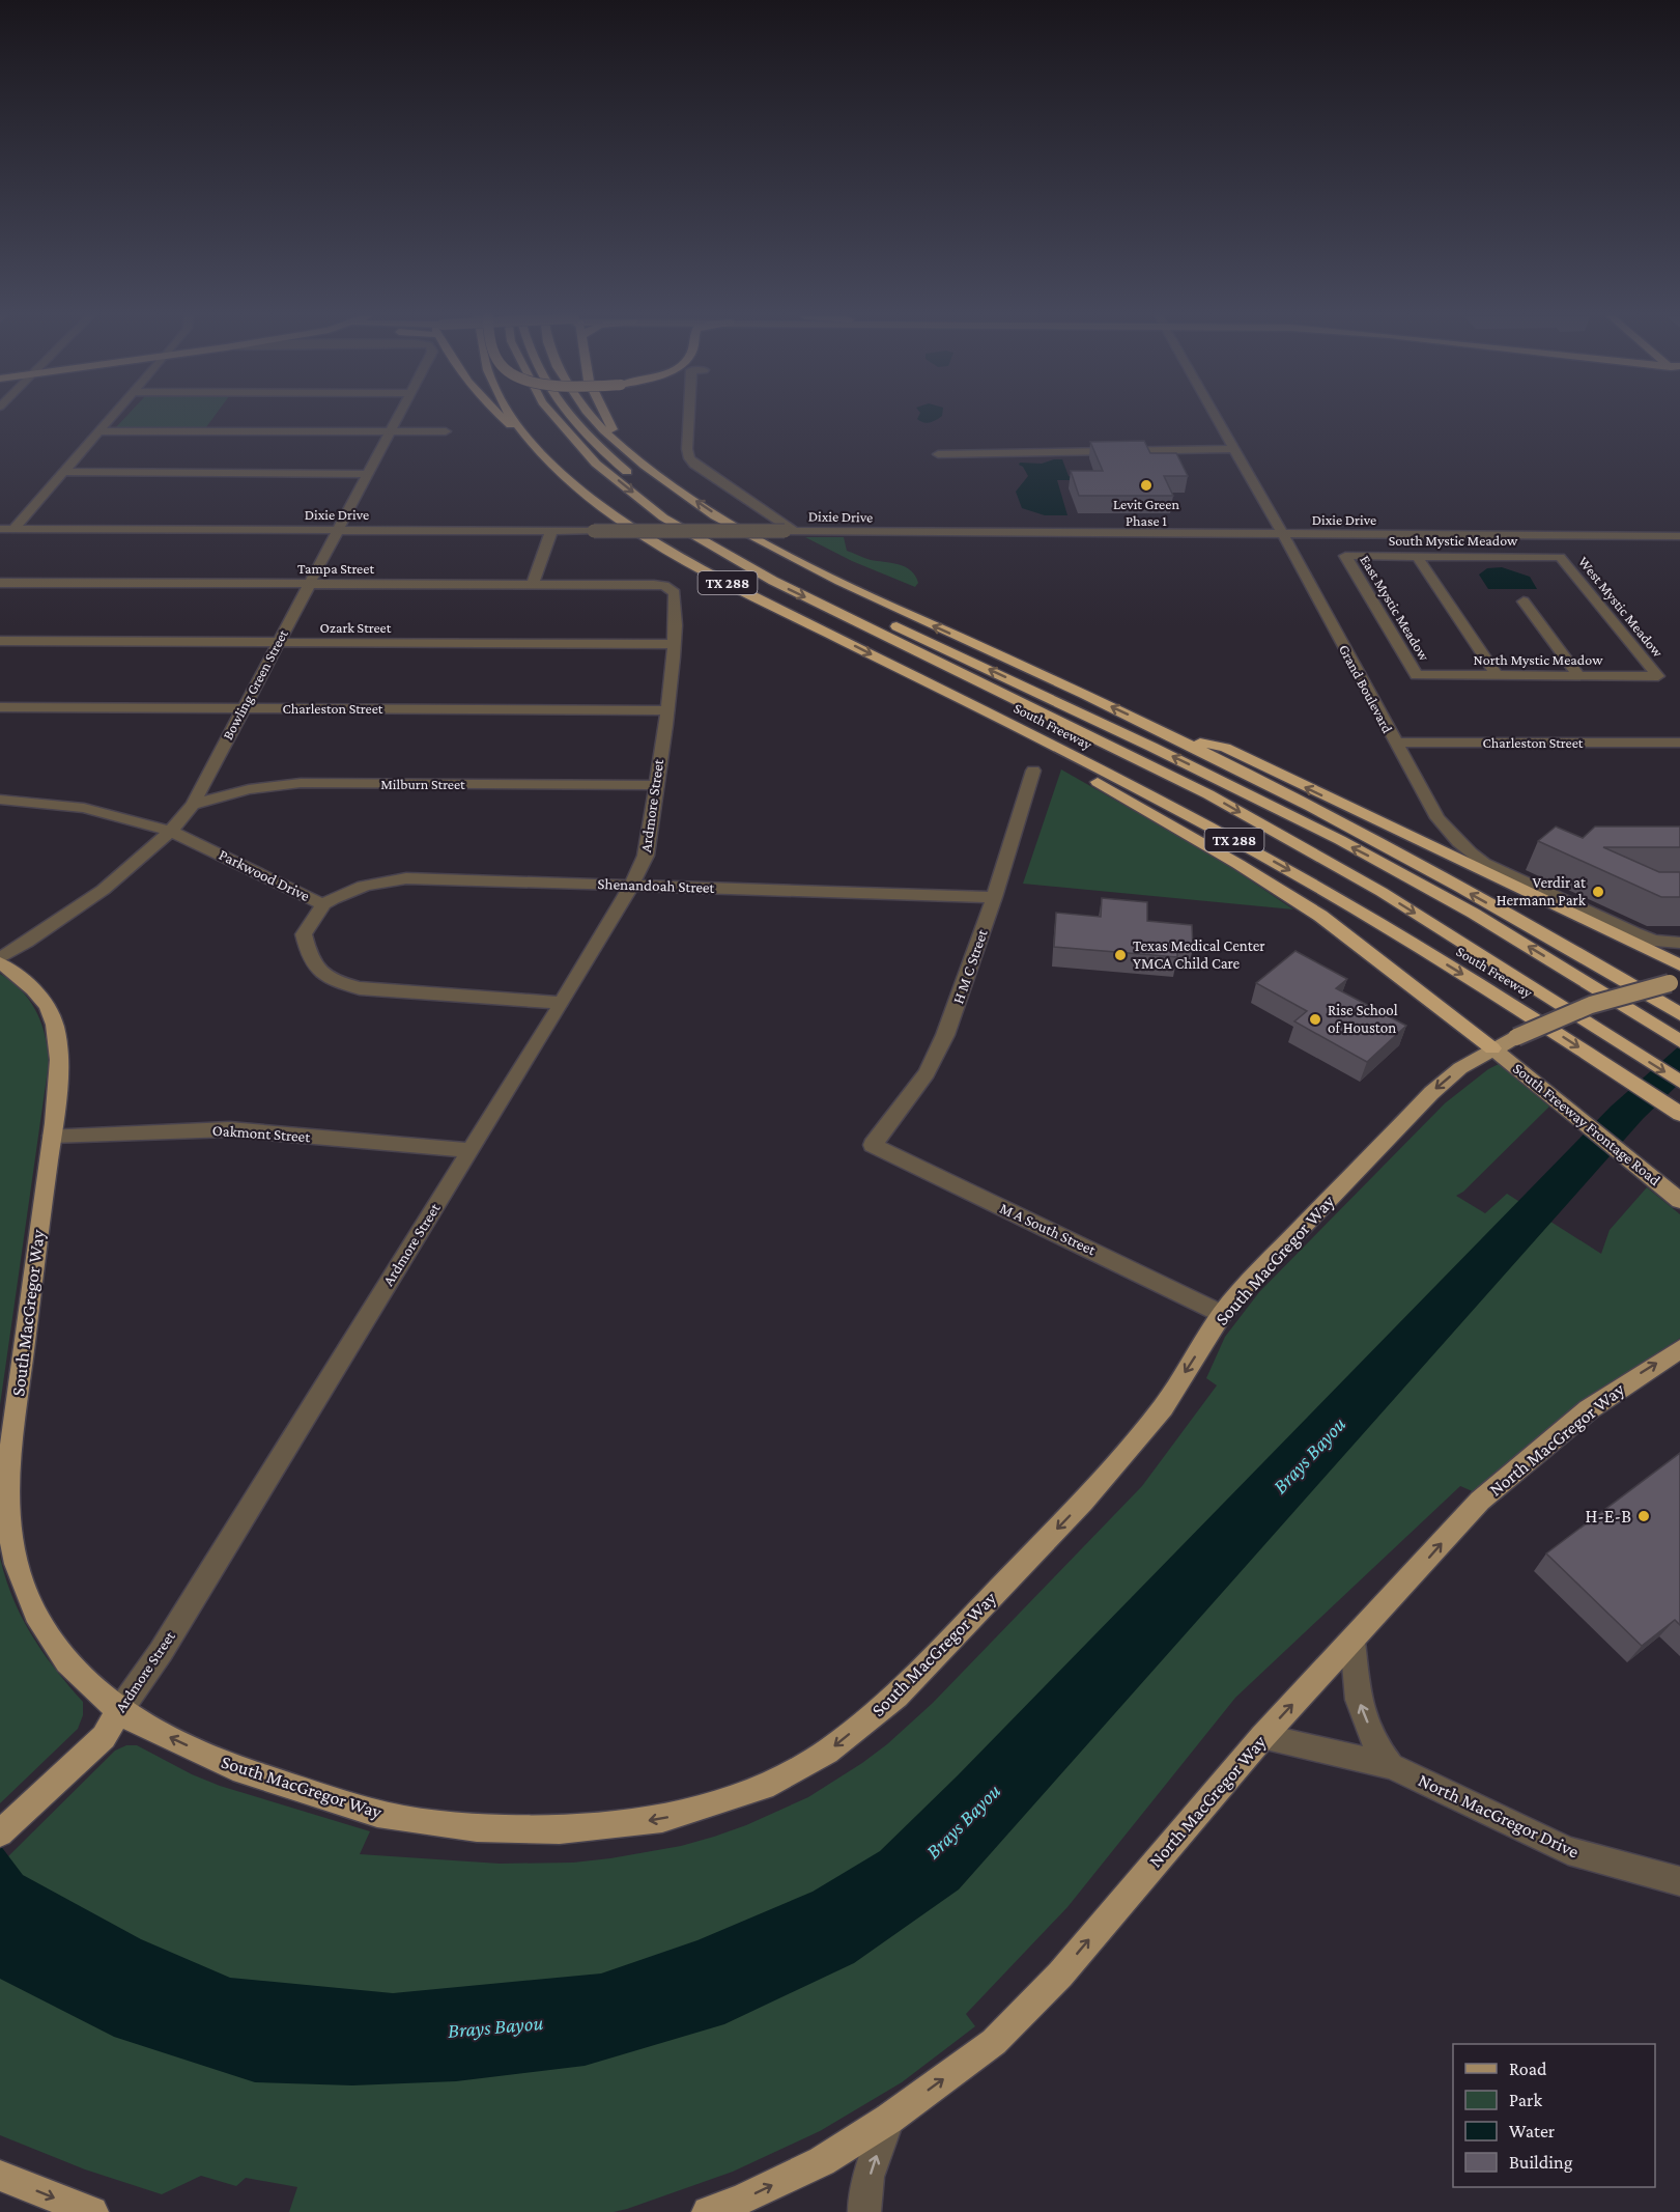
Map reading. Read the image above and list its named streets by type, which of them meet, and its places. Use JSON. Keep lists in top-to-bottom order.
{
  "streets": {
    "highway": ["TX 288", "South Freeway"],
    "main road": [
      "Ardmore Street",
      "South Freeway Frontage Road",
      "South MacGregor Way",
      "North MacGregor Way"
    ],
    "street": [
      "Dixie Drive",
      "South Mystic Meadow",
      "Tampa Street",
      "West Mystic Meadow",
      "East Mystic Meadow",
      "Ozark Street",
      "North Mystic Meadow",
      "Bowling Green Street",
      "Grand Boulevard",
      "Charleston Street",
      "Milburn Street",
      "Parkwood Drive",
      "Shenandoah Street",
      "H M C Street",
      "Oakmont Street",
      "M A South Street",
      "North MacGregor Drive"
    ]
  },
  "crossings": [
    ["Dixie Drive", "Bowling Green Street"],
    ["Dixie Drive", "Grand Boulevard"],
    ["South Mystic Meadow", "West Mystic Meadow"],
    ["South Mystic Meadow", "East Mystic Meadow"],
    ["Tampa Street", "Bowling Green Street"],
    ["Tampa Street", "Ardmore Street"],
    ["West Mystic Meadow", "North Mystic Meadow"],
    ["East Mystic Meadow", "North Mystic Meadow"],
    ["Ozark Street", "Bowling Green Street"],
    ["Ozark Street", "Ardmore Street"],
    ["Bowling Green Street", "Charleston Street"],
    ["Bowling Green Street", "Milburn Street"],
    ["Bowling Green Street", "Parkwood Drive"],
    ["Bowling Green Street", "South MacGregor Way"],
    ["Grand Boulevard", "Charleston Street"],
    ["Charleston Street", "Ardmore Street"],
    ["Milburn Street", "Ardmore Street"],
    ["Ardmore Street", "Parkwood Drive"],
    ["Ardmore Street", "Shenandoah Street"],
    ["Ardmore Street", "Oakmont Street"],
    ["Ardmore Street", "South MacGregor Way"],
    ["Parkwood Drive", "Shenandoah Street"],
    ["Shenandoah Street", "H M C Street"],
    ["H M C Street", "M A South Street"],
    ["South Freeway Frontage Road", "South MacGregor Way"],
    ["Oakmont Street", "South MacGregor Way"],
    ["M A South Street", "South MacGregor Way"],
    ["North MacGregor Way", "North MacGregor Drive"]
  ],
  "one_way": ["South MacGregor Way", "North MacGregor Way"],
  "water": ["Brays Bayou"],
  "places": [
    "Levit Green Phase 1",
    "Verdir at Hermann Park",
    "Texas Medical Center YMCA Child Care",
    "Rise School of Houston",
    "H-E-B"
  ],
  "legend": [
    "Road",
    "Park",
    "Water",
    "Building"
  ]
}
